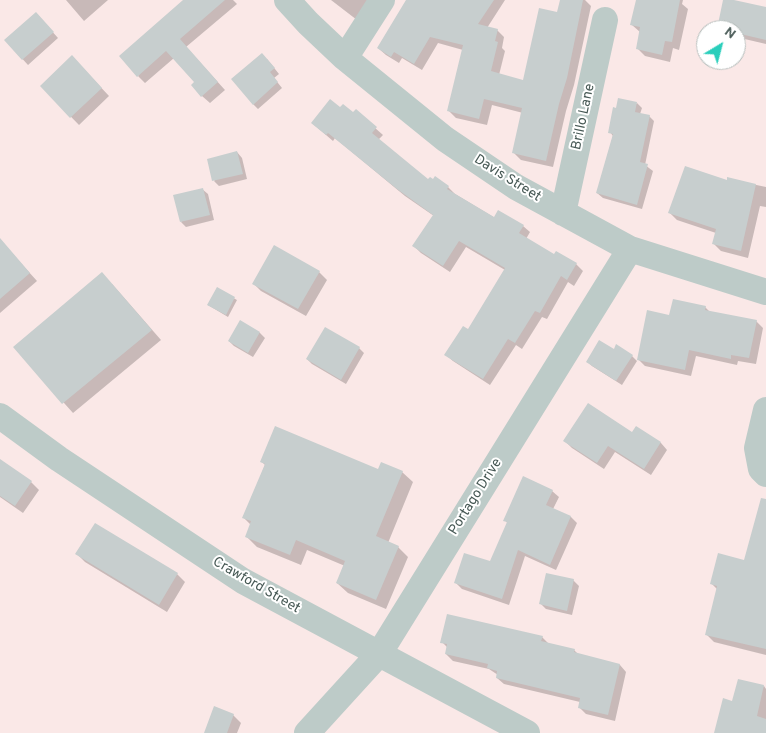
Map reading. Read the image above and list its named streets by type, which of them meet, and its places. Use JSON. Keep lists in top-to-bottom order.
{
  "streets": {
    "street": [
      "Brillo Lane",
      "Davis Street",
      "Portago Drive",
      "Crawford Street"
    ]
  },
  "crossings": [
    ["Brillo Lane", "Davis Street"],
    ["Davis Street", "Portago Drive"],
    ["Portago Drive", "Crawford Street"]
  ],
  "north": "top right"
}
